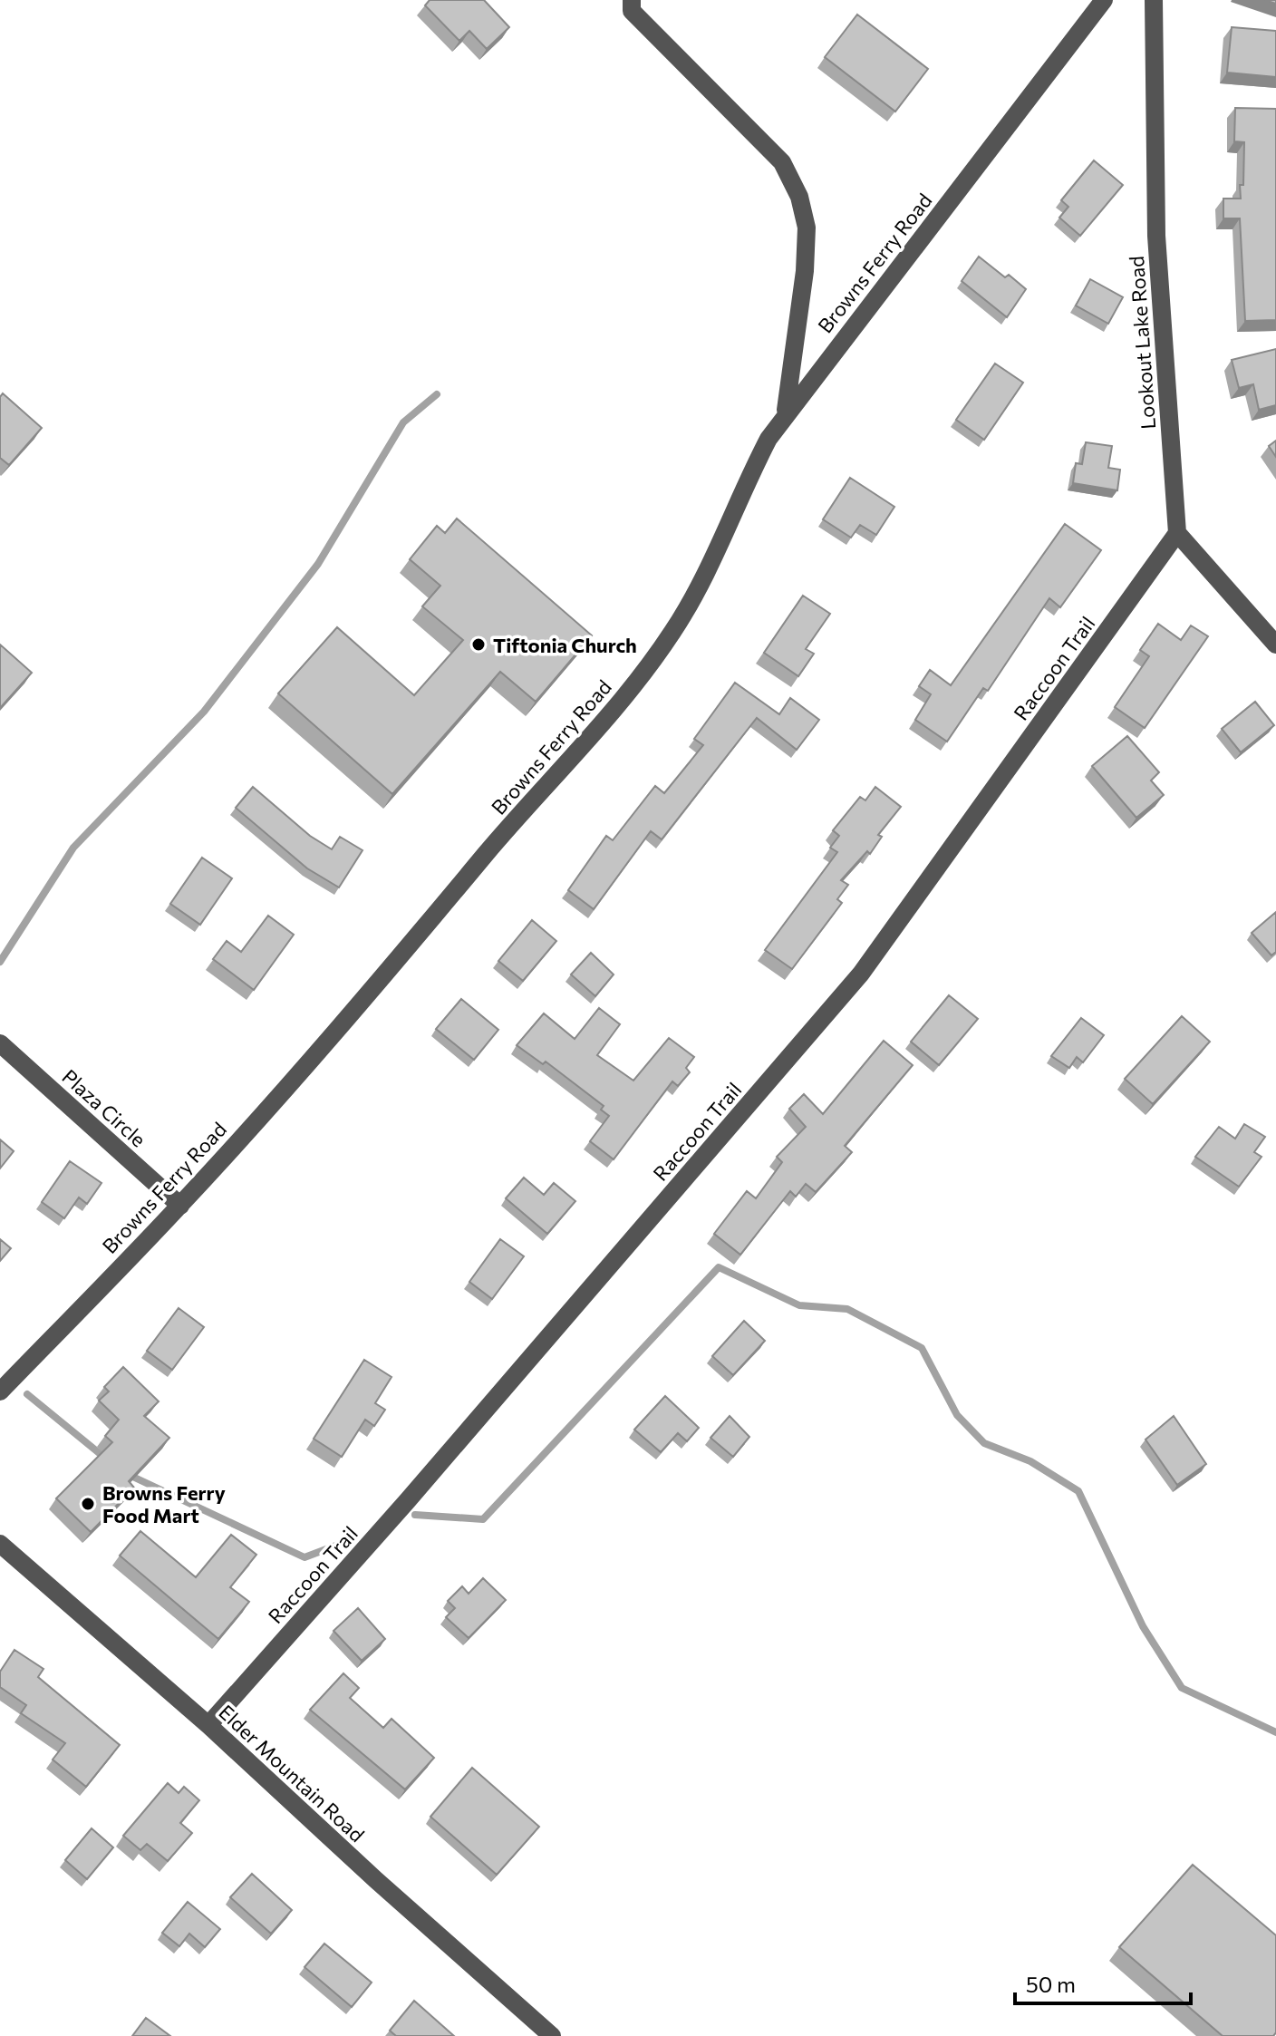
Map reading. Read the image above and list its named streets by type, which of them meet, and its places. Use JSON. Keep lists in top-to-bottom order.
{
  "streets": {
    "street": [
      "Browns Ferry Road",
      "Lookout Lake Road",
      "Raccoon Trail",
      "Plaza Circle",
      "Elder Mountain Road"
    ]
  },
  "crossings": [
    ["Browns Ferry Road", "Plaza Circle"],
    ["Lookout Lake Road", "Raccoon Trail"],
    ["Raccoon Trail", "Elder Mountain Road"]
  ],
  "places": ["Tiftonia Church", "Browns Ferry Food Mart"],
  "scale_bar": "50 m"
}
